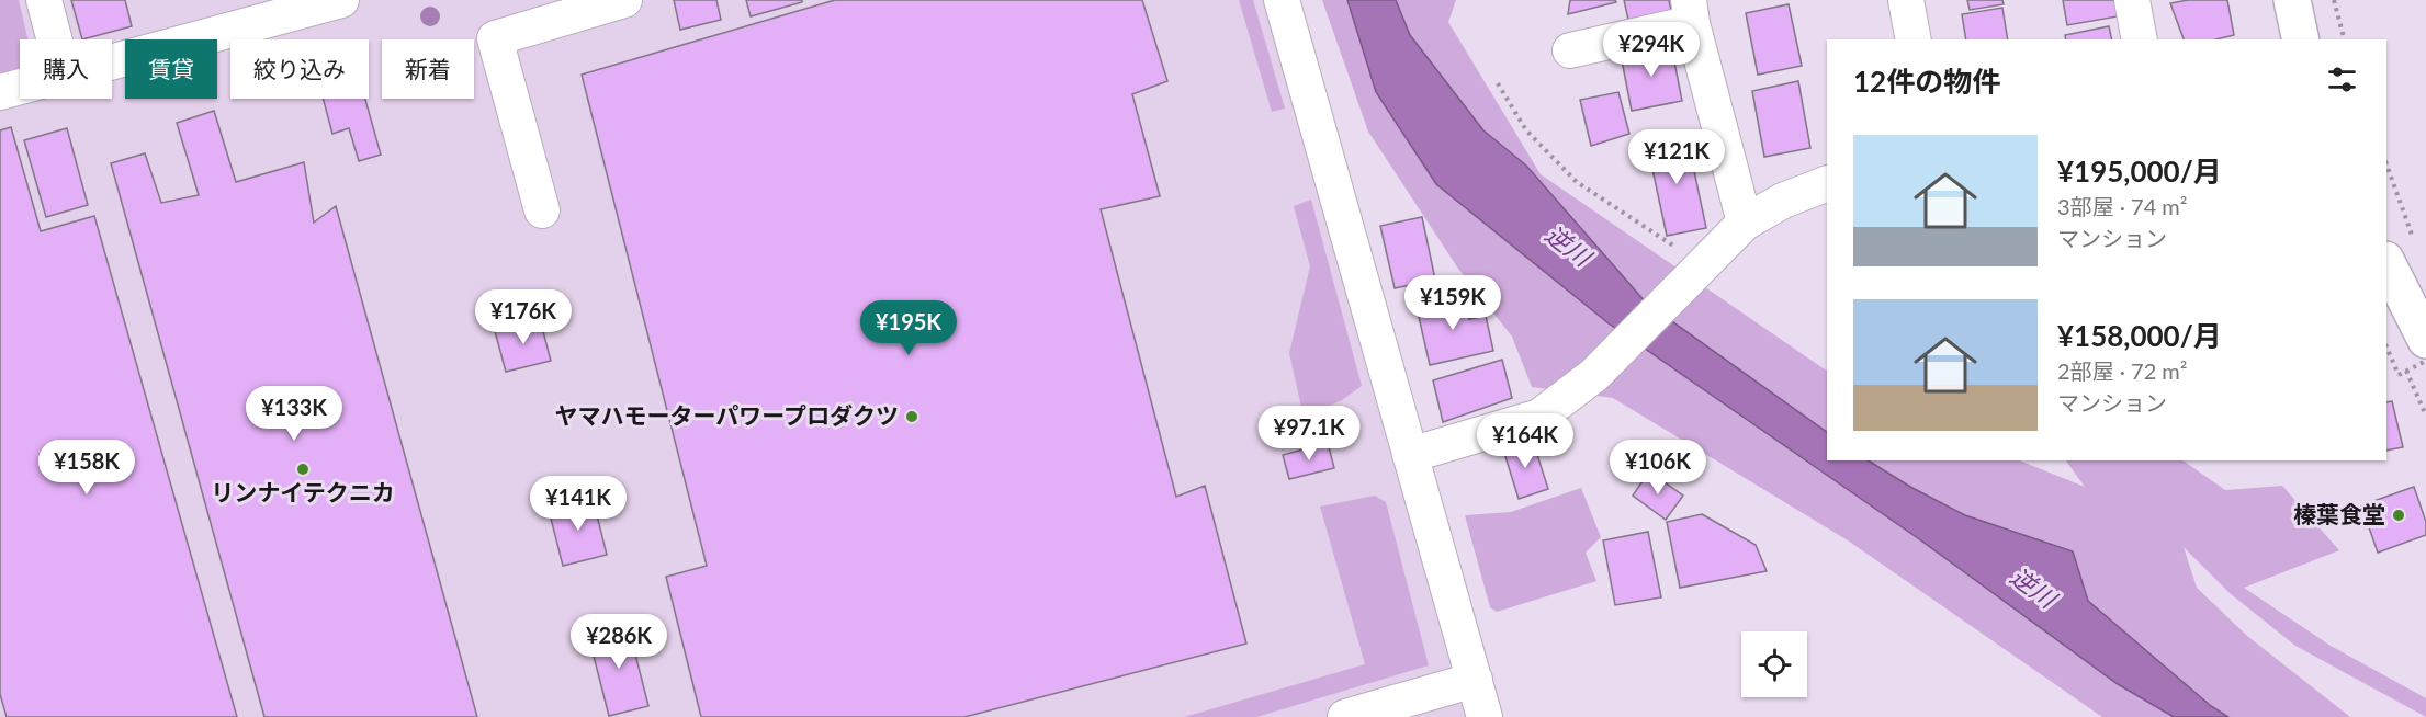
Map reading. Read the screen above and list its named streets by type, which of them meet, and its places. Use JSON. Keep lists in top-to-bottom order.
{
  "water": ["逆川"],
  "places": ["ヤマハモーターパワープロダクツ", "リンナイテクニカ", "榛葉食堂"],
  "page": {
    "price": [
      "¥294K",
      "¥121K",
      "¥159K",
      "¥176K",
      "¥195K",
      "¥133K",
      "¥97.1K",
      "¥164K",
      "¥158K",
      "¥106K",
      "¥141K",
      "¥286K"
    ],
    "chip": [
      "購入",
      "賃貸",
      "絞り込み",
      "新着"
    ],
    "heading": "12件の物件",
    "list": [
      {
        "name": "¥195,000/月",
        "note": "3部屋 · 74 m² · マンション"
      },
      {
        "name": "¥158,000/月",
        "note": "2部屋 · 72 m² · マンション"
      }
    ]
  }
}
